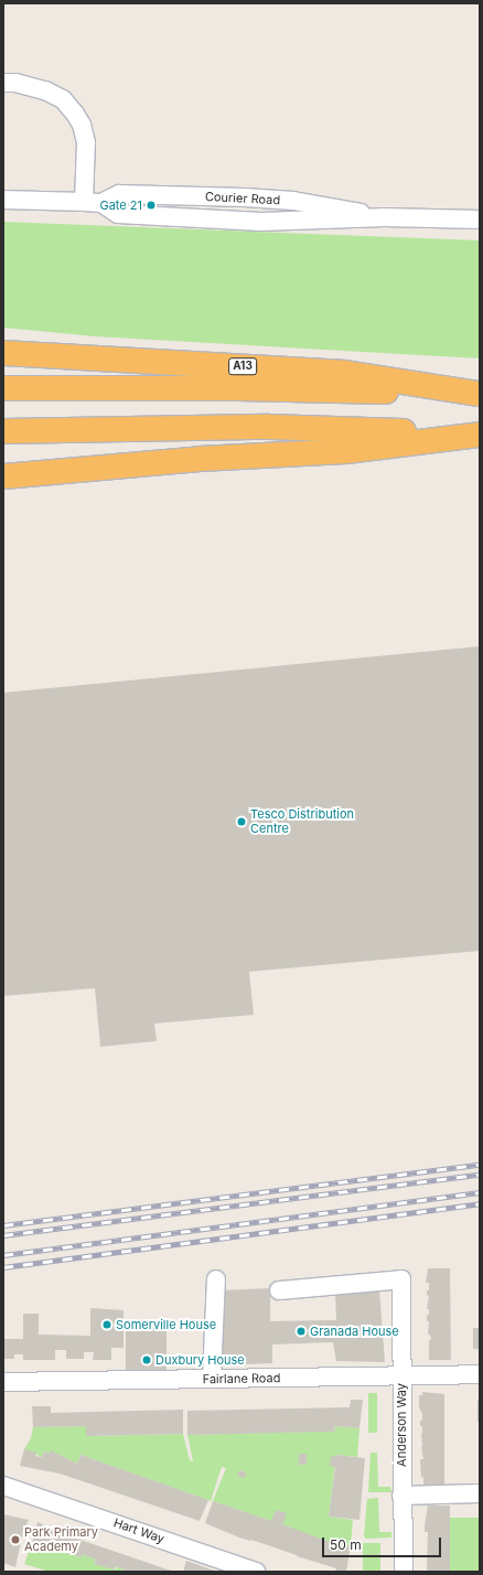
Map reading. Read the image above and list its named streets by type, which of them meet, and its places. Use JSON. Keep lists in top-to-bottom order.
{
  "streets": {
    "highway": ["A13"],
    "street": [
      "Courier Road",
      "Fairlane Road",
      "Anderson Way",
      "Hart Way"
    ]
  },
  "crossings": [
    ["Fairlane Road", "Anderson Way"]
  ],
  "places": [
    "Gate 21",
    "Tesco Distribution Centre",
    "Somerville House",
    "Granada House",
    "Duxbury House",
    "Park Primary Academy"
  ],
  "scale_bar": "50 m"
}
